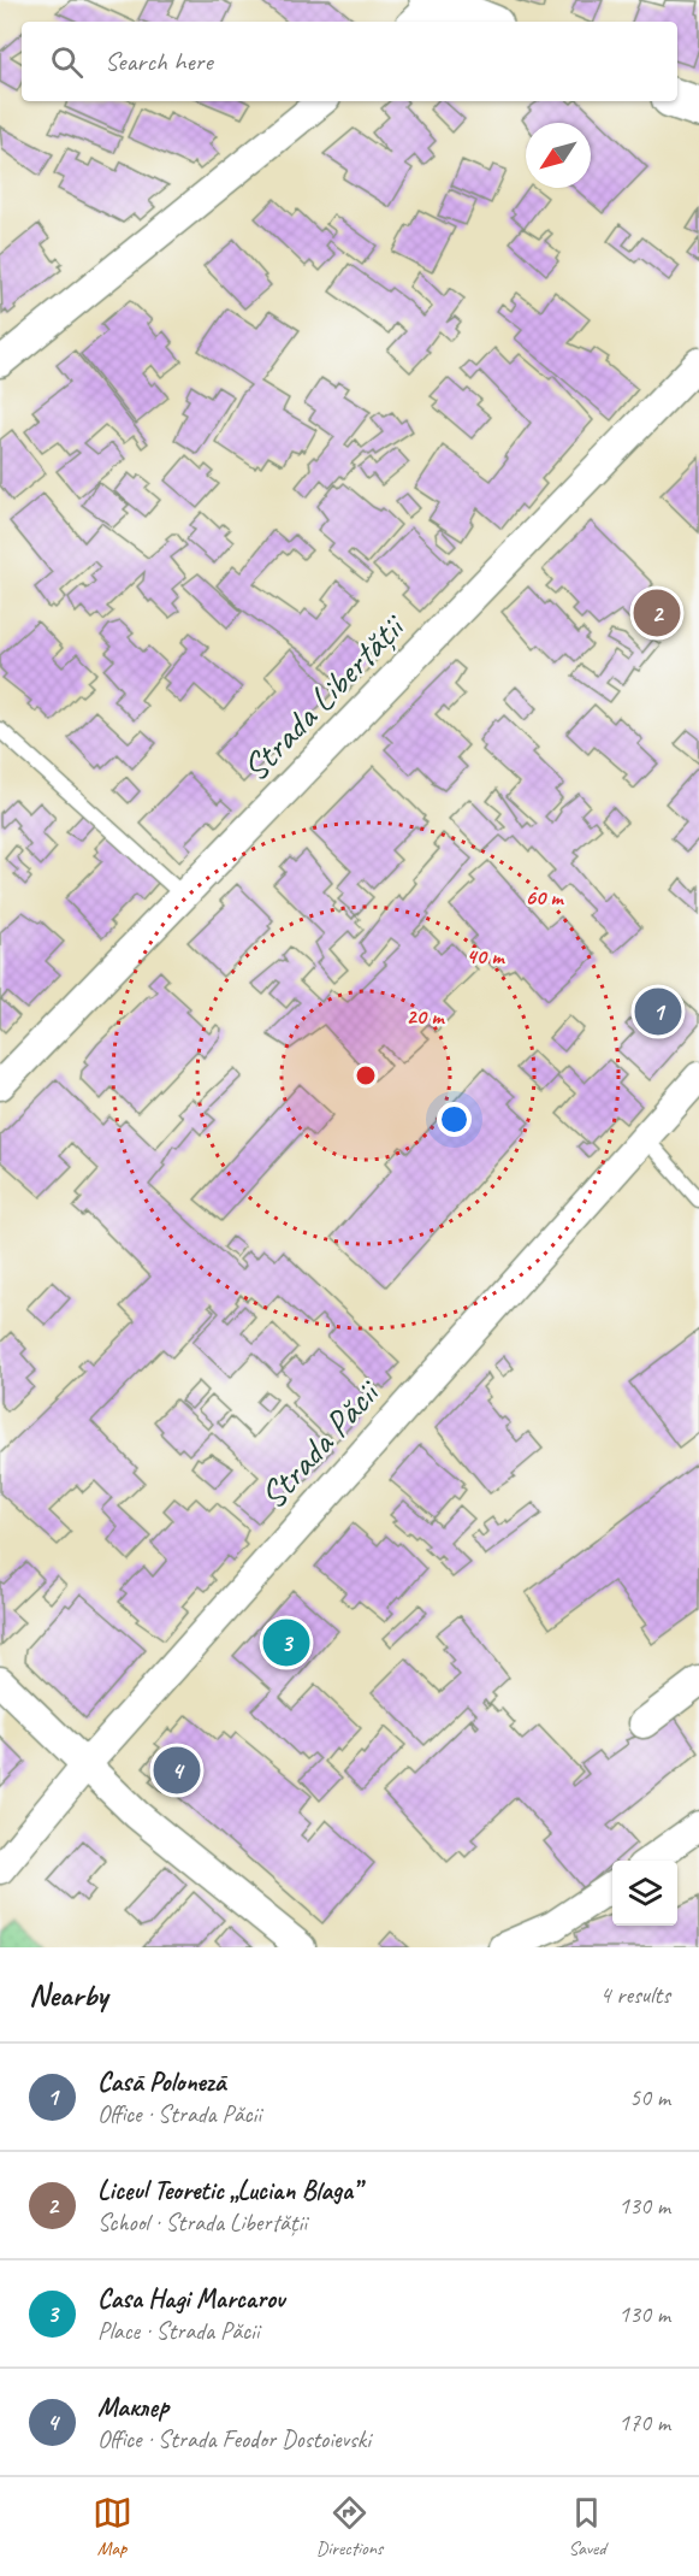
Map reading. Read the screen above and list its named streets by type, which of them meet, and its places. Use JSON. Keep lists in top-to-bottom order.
{
  "streets": {
    "street": ["Strada Libertății", "Strada Păcii"]
  },
  "north": "bottom left",
  "page": {
    "search": "Search here",
    "pins": [
      "2",
      "1",
      "3",
      "4"
    ],
    "heading": ["Nearby", "4 results"],
    "list": [
      {
        "mark": "1",
        "name": "Casā Polonezā",
        "note": "Office · Strada Păcii",
        "value": "50 m"
      },
      {
        "mark": "2",
        "name": "Liceul Teoretic „Lucian Blaga”",
        "note": "School · Strada Libertății",
        "value": "130 m"
      },
      {
        "mark": "3",
        "name": "Casa Hagi Marcarov",
        "note": "Place · Strada Păcii",
        "value": "130 m"
      },
      {
        "mark": "4",
        "name": "Маклер",
        "note": "Office · Strada Fеodor Dostoievski",
        "value": "170 m"
      }
    ],
    "nav": ["Map", "Directions", "Saved"]
  },
  "rings": ["60 m", "40 m", "20 m"]
}
